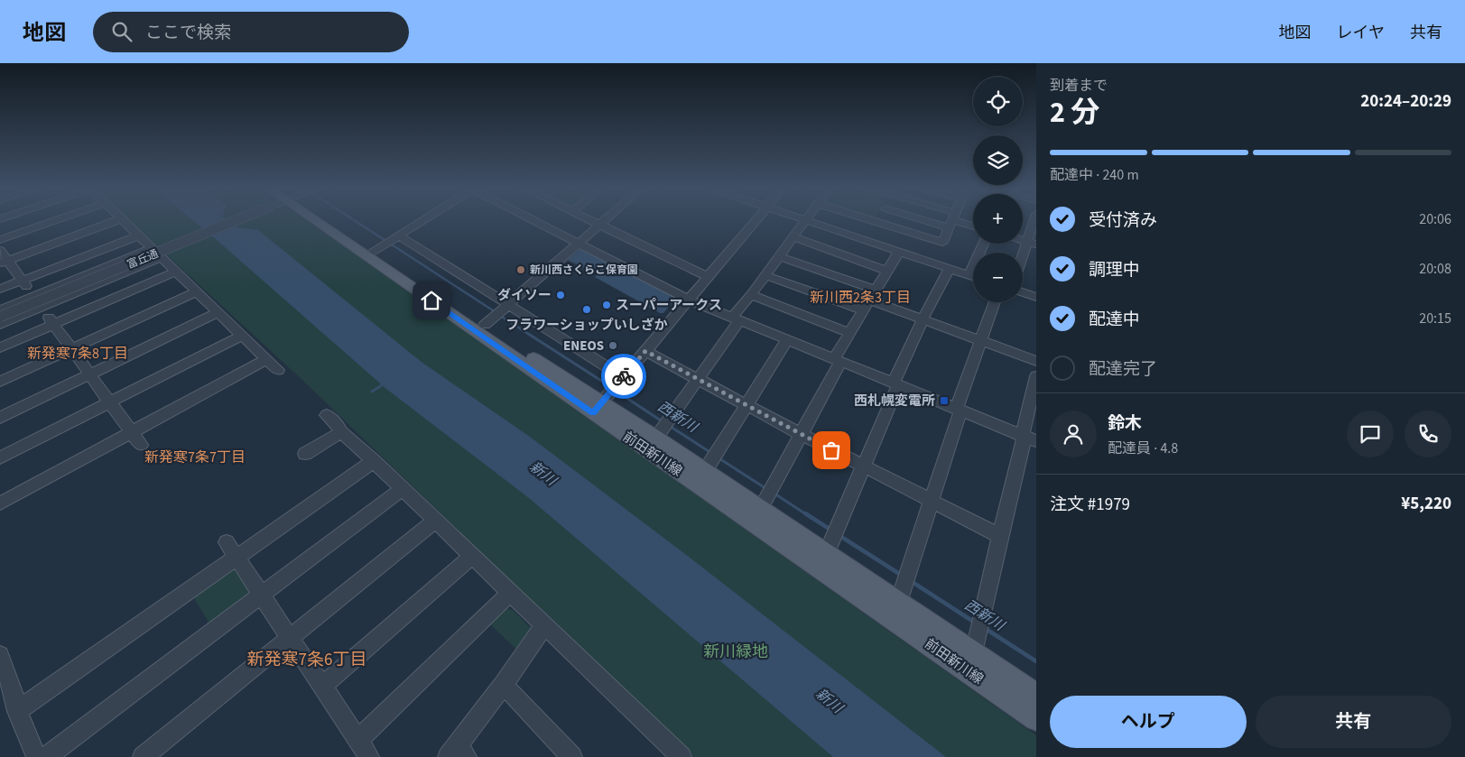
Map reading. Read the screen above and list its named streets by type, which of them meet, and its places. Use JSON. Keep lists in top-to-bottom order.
{
  "streets": {
    "main road": ["前田新川線"],
    "street": ["富丘通"]
  },
  "districts": [
    "新川西2条3丁目",
    "新発寒7条8丁目",
    "新発寒7条7丁目",
    "新発寒7条6丁目"
  ],
  "water": ["西新川", "新川"],
  "parks": ["新川緑地"],
  "places": {
    "other": [
      "新川西さくらこ保育園",
      "ダイソー",
      "スーパーアークス",
      "フラワーショップいしざか",
      "ENEOS"
    ],
    "transit": ["西札幌変電所"]
  },
  "page": {
    "header": "地図",
    "search": "ここで検索",
    "nav": ["地図", "レイヤ", "共有"],
    "heading": ["2 分", "到着まで", "20:24–20:29"],
    "panel": [
      "鈴木",
      "配達員 · 4.8",
      "注文 #1979",
      "¥5,220"
    ],
    "map_buttons": ["+", "−"],
    "bar": "配達中 · 240 m",
    "list": [
      ["受付済み", "20:06"],
      ["調理中", "20:08"],
      ["配達中", "20:15"],
      "配達完了"
    ],
    "buttons": ["ヘルプ", "共有"]
  }
}
